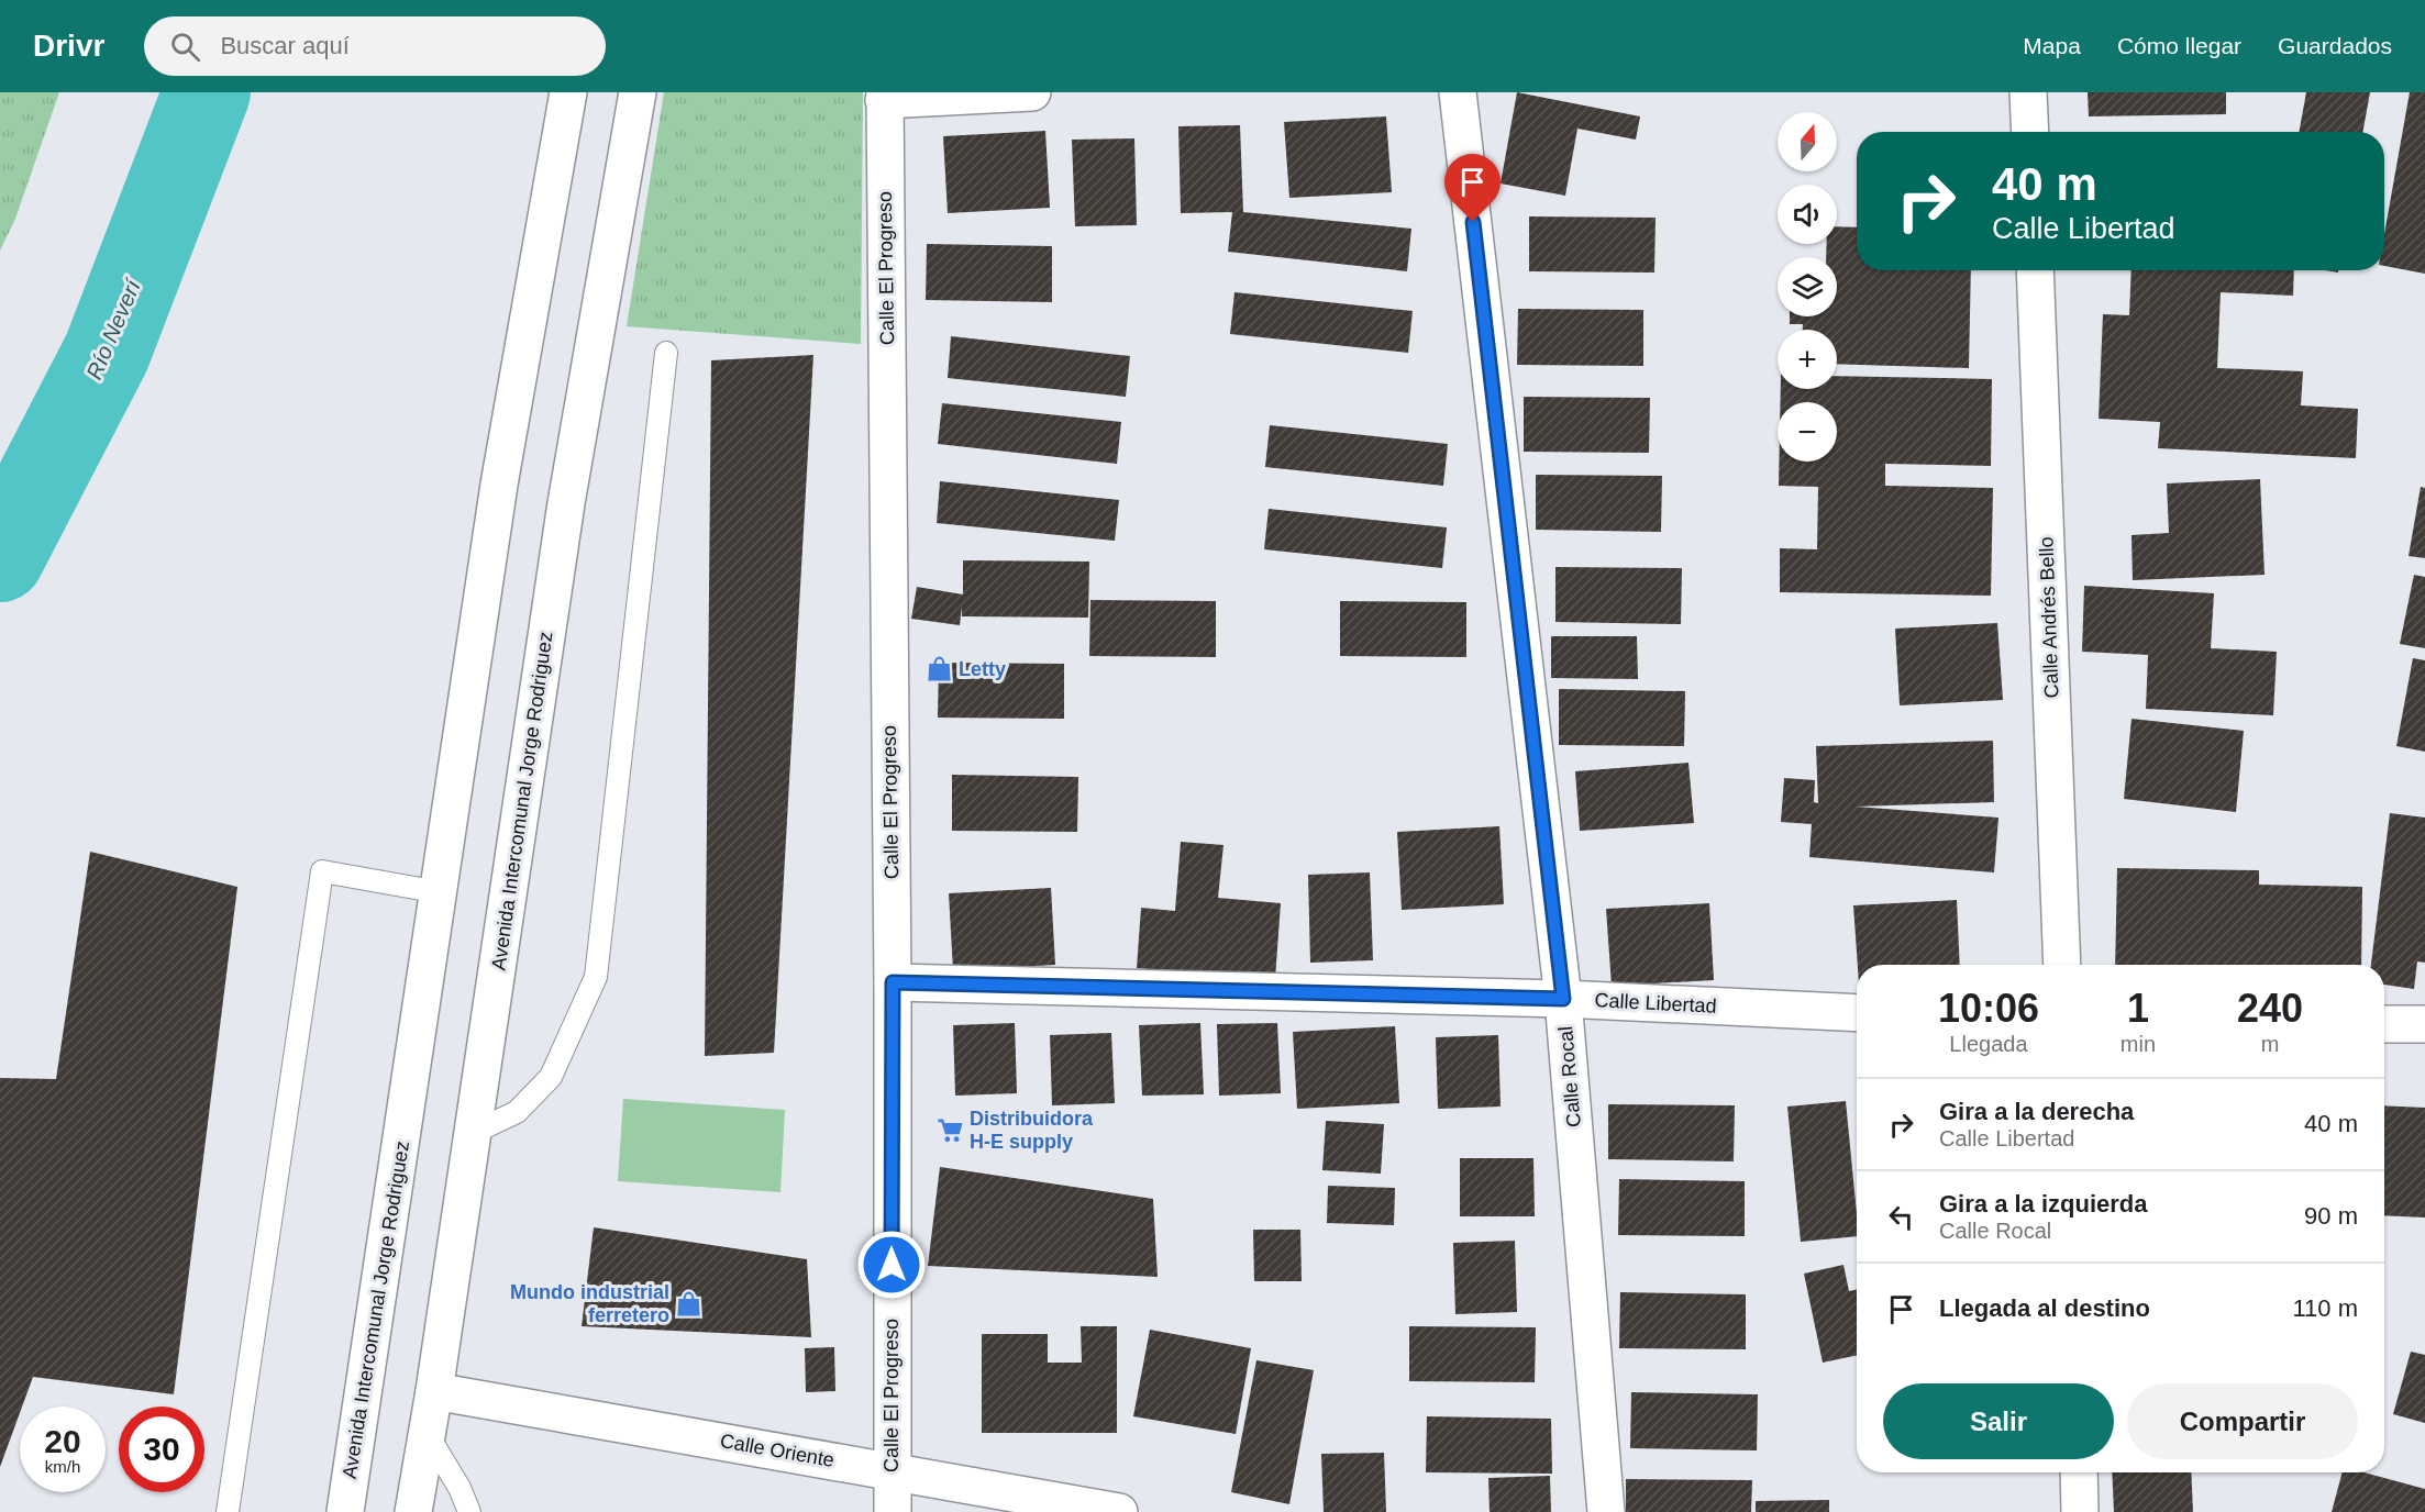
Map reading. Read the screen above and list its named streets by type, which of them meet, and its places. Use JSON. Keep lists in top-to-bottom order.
{
  "streets": {
    "street": [
      "Calle El Progreso",
      "Calle Andrés Bello",
      "Avenida Intercomunal Jorge Rodriguez",
      "Calle Libertad",
      "Calle Rocal",
      "Calle Oriente"
    ]
  },
  "crossings": [
    ["Calle El Progreso", "Calle Libertad"],
    ["Calle El Progreso", "Calle Oriente"],
    ["Avenida Intercomunal Jorge Rodriguez", "Calle Oriente"],
    ["Calle Libertad", "Calle Rocal"]
  ],
  "water": ["Río Neverí"],
  "places": {
    "shop": ["Letty", "Mundo industrial ferretero"],
    "supermarket": ["Distribuidora H-E supply"]
  },
  "north": "top",
  "page": {
    "header": "Drivr",
    "search": "Buscar aquí",
    "nav": ["Mapa", "Cómo llegar", "Guardados"],
    "map_buttons": ["+", "−"],
    "turn": ["40 m", "Calle Libertad"],
    "eta": [
      "10:06",
      "Llegada",
      "1",
      "min",
      "240",
      "m"
    ],
    "list": [
      {
        "name": "Gira a la derecha",
        "note": "Calle Libertad",
        "value": "40 m"
      },
      {
        "name": "Gira a la izquierda",
        "note": "Calle Rocal",
        "value": "90 m"
      },
      {
        "name": "Llegada al destino",
        "value": "110 m"
      }
    ],
    "buttons": ["Salir", "Compartir"],
    "speed": "20 km/h",
    "limit": "30"
  }
}
